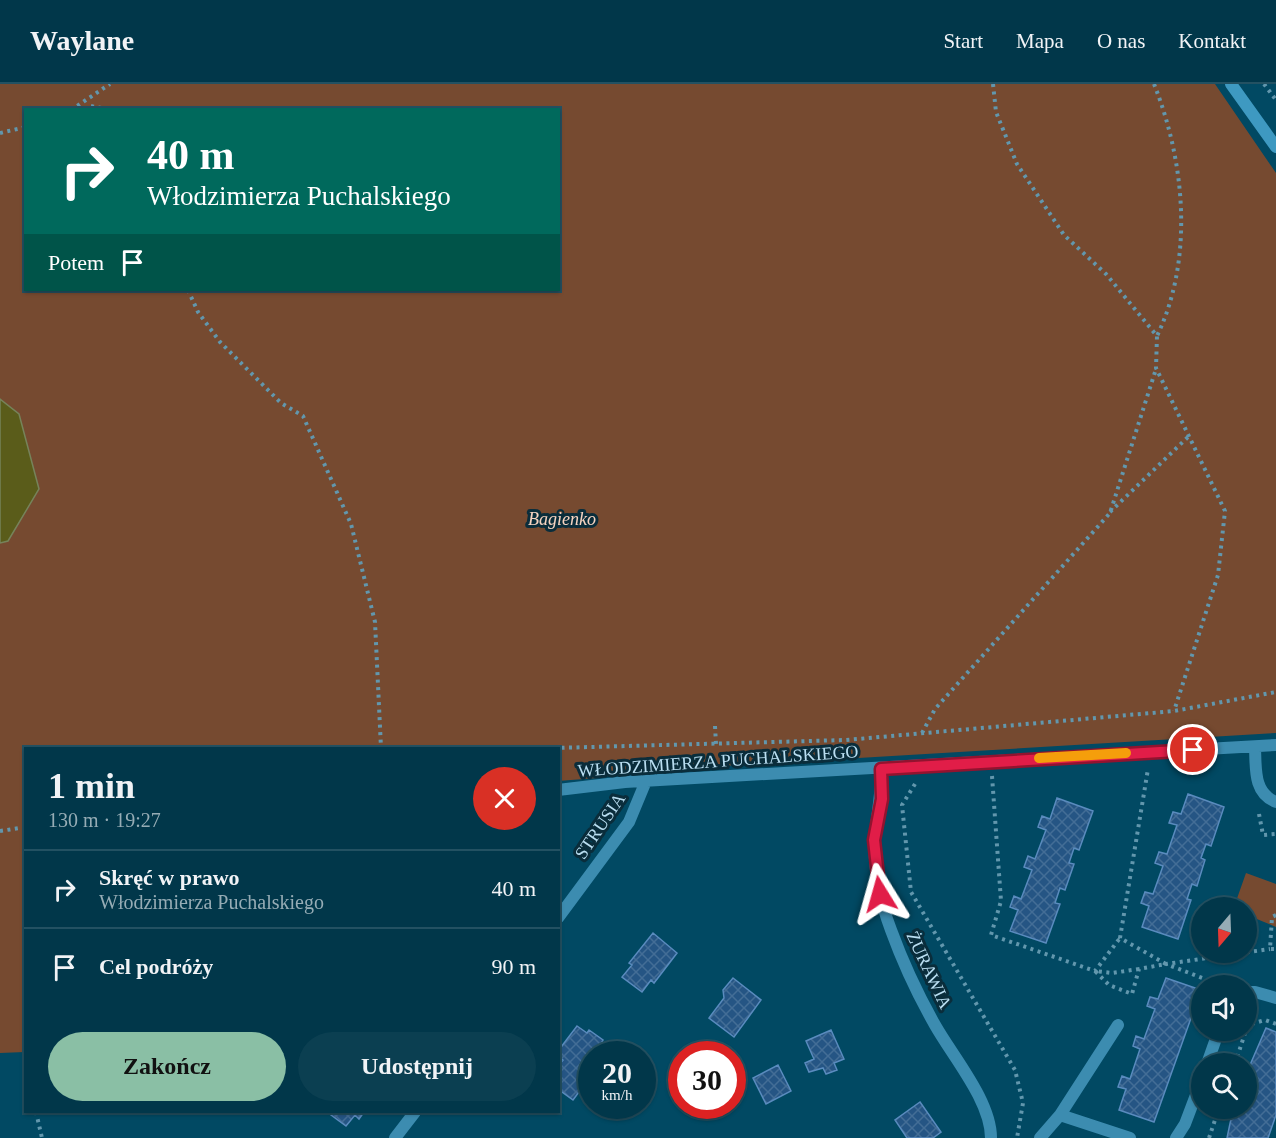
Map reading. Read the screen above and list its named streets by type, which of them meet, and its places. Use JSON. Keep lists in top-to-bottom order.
{
  "streets": {
    "street": ["WŁODZIMIERZA PUCHALSKIEGO", "STRUSIA", "ŻURAWIA"]
  },
  "crossings": [
    ["WŁODZIMIERZA PUCHALSKIEGO", "STRUSIA"],
    ["WŁODZIMIERZA PUCHALSKIEGO", "ŻURAWIA"]
  ],
  "parks": ["Bagienko"],
  "north": "bottom",
  "page": {
    "header": "Waylane",
    "nav": [
      "Start",
      "Mapa",
      "O nas",
      "Kontakt"
    ],
    "turn": ["40 m", "Włodzimierza Puchalskiego"],
    "then": "Potem",
    "heading": ["1 min", "130 m · 19:27"],
    "list": [
      {
        "name": "Skręć w prawo",
        "note": "Włodzimierza Puchalskiego",
        "value": "40 m"
      },
      {
        "name": "Cel podróży",
        "value": "90 m"
      }
    ],
    "buttons": ["Zakończ", "Udostępnij"],
    "speed": "20 km/h",
    "limit": "30"
  }
}
